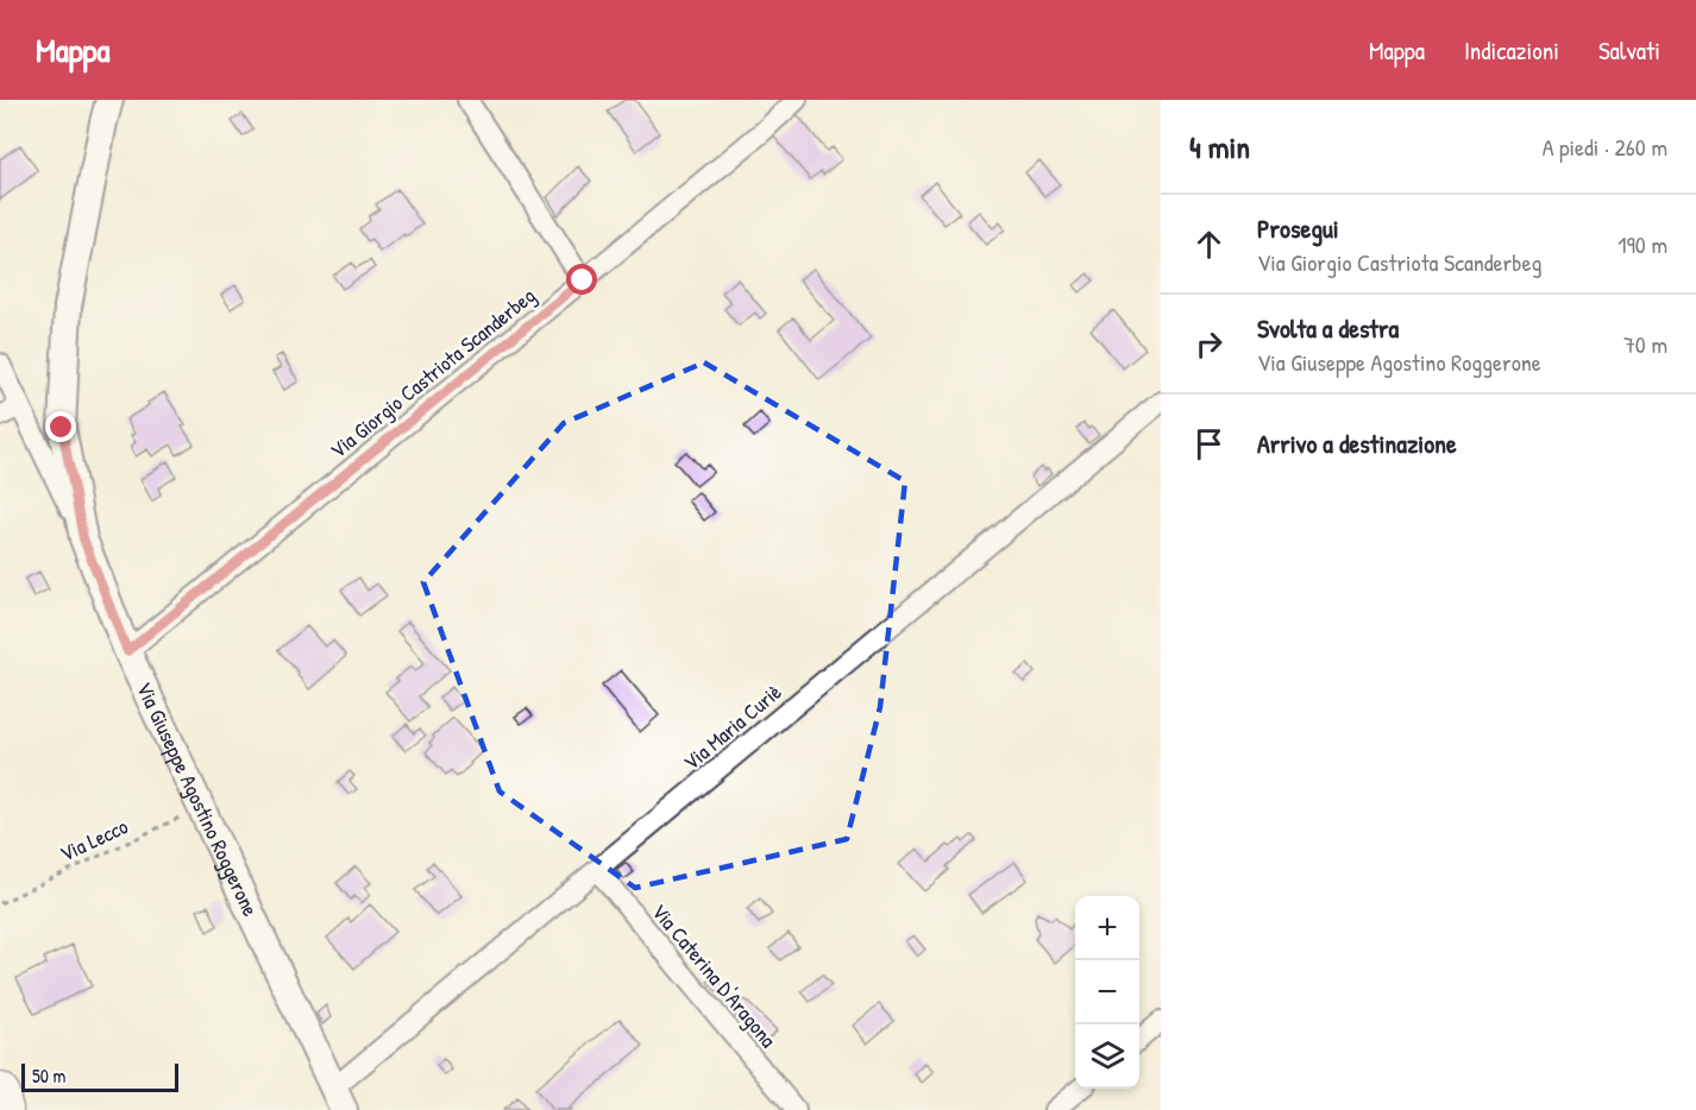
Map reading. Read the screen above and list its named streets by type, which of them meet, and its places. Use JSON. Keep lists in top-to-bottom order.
{
  "streets": {
    "street": [
      "Via Giorgio Castriota Scanderbeg",
      "Via Maria Curiè",
      "Via Giuseppe Agostino Roggerone",
      "Via Caterina D'Aragona"
    ],
    "path": ["Via Lecco"]
  },
  "crossings": [
    ["Via Giorgio Castriota Scanderbeg", "Via Giuseppe Agostino Roggerone"],
    ["Via Maria Curiè", "Via Giuseppe Agostino Roggerone"],
    ["Via Maria Curiè", "Via Caterina D'Aragona"],
    ["Via Giuseppe Agostino Roggerone", "Via Lecco"]
  ],
  "scale_bar": "50 m",
  "page": {
    "header": "Mappa",
    "nav": ["Mappa", "Indicazioni", "Salvati"],
    "heading": ["4 min", "A piedi · 260 m"],
    "list": [
      ["Prosegui", "Via Giorgio Castriota Scanderbeg", "190 m"],
      ["Svolta a destra", "Via Giuseppe Agostino Roggerone", "70 m"],
      "Arrivo a destinazione"
    ],
    "map_buttons": ["+", "−"],
    "scale": "50 m"
  }
}
